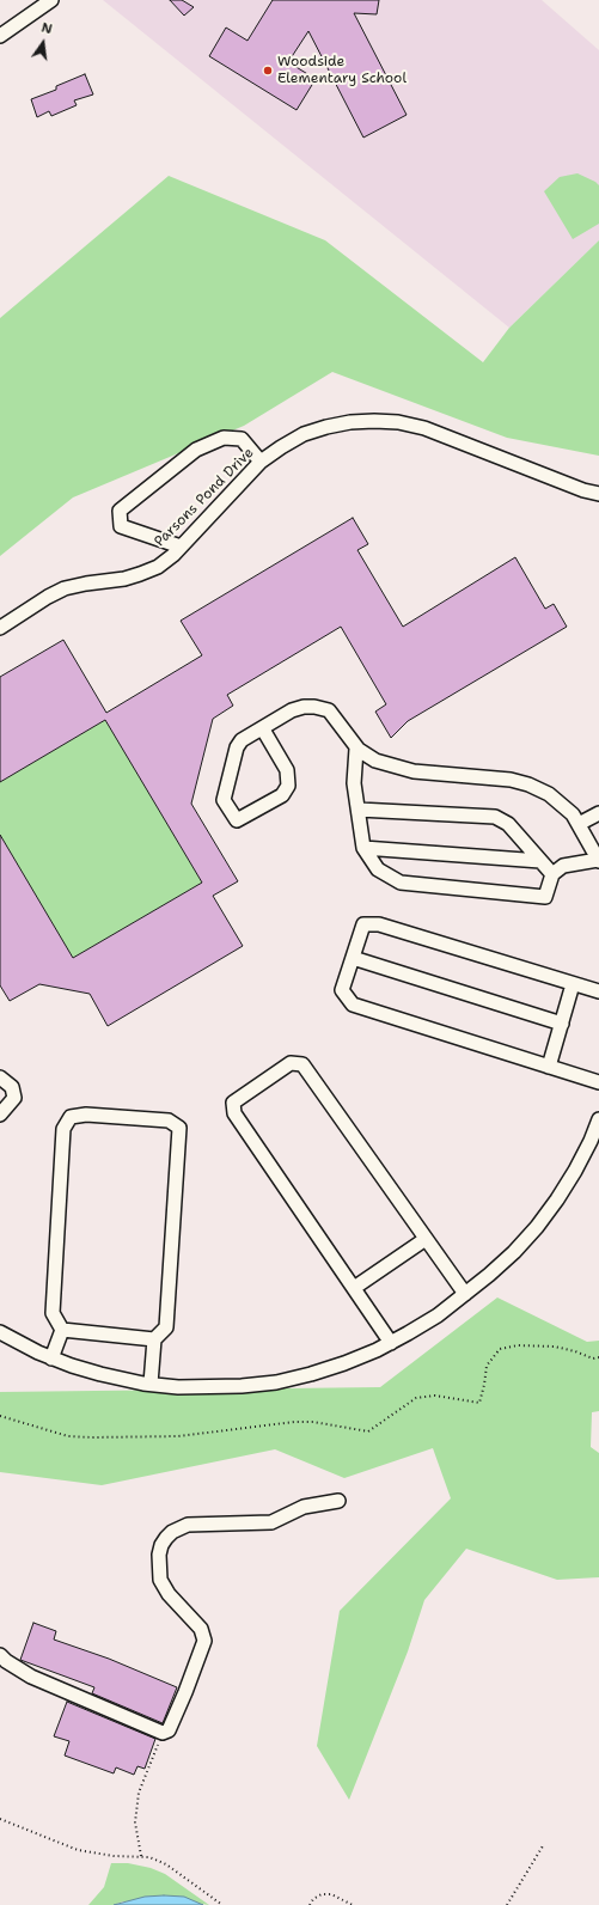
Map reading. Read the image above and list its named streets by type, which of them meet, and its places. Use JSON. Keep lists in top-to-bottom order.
{
  "streets": {
    "street": ["Parsons Pond Drive"]
  },
  "places": ["Woodside Elementary School"],
  "north": "top"
}
